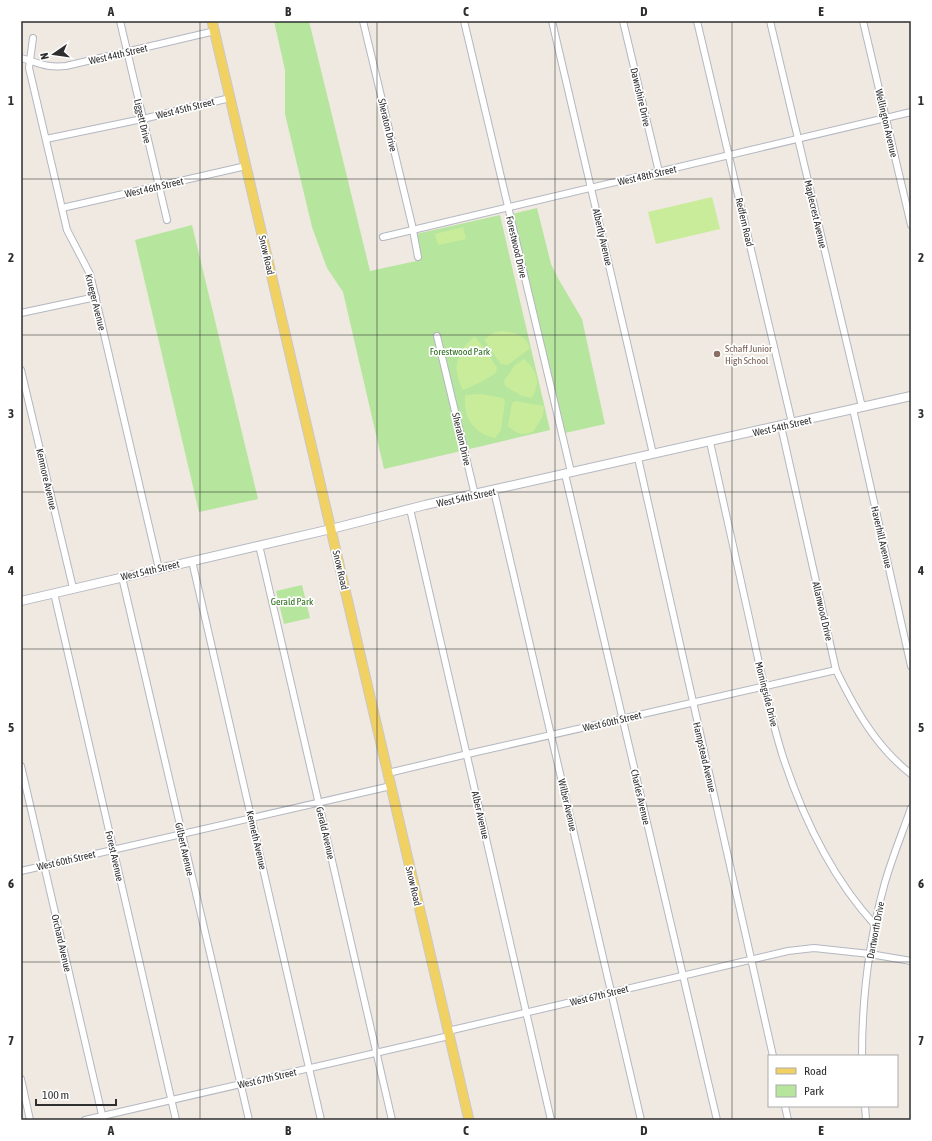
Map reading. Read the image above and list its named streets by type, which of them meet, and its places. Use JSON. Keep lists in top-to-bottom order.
{
  "streets": {
    "main road": ["Snow Road"],
    "street": [
      "West 44th Street",
      "Dawnshire Drive",
      "West 45th Street",
      "Liggett Drive",
      "Wellington Avenue",
      "Sheraton Drive",
      "West 48th Street",
      "West 46th Street",
      "Maplecrest Avenue",
      "Redfern Road",
      "Albertly Avenue",
      "Forestwood Drive",
      "Krueger Avenue",
      "West 54th Street",
      "Kenmore Avenue",
      "Haverhill Avenue",
      "Allanwood Drive",
      "Morningside Drive",
      "West 60th Street",
      "Hampstead Avenue",
      "Charles Avenue",
      "Wilber Avenue",
      "Alber Avenue",
      "Gerald Avenue",
      "Kenneth Avenue",
      "Gilbert Avenue",
      "Forest Avenue",
      "Dartworth Drive",
      "Orchard Avenue",
      "West 67th Street"
    ]
  },
  "crossings": [
    ["West 44th Street", "Liggett Drive"],
    ["West 44th Street", "Snow Road"],
    ["West 44th Street", "Krueger Avenue"],
    ["Dawnshire Drive", "West 48th Street"],
    ["West 45th Street", "Liggett Drive"],
    ["West 45th Street", "Snow Road"],
    ["West 45th Street", "Krueger Avenue"],
    ["Liggett Drive", "West 46th Street"],
    ["Wellington Avenue", "West 48th Street"],
    ["Sheraton Drive", "West 48th Street"],
    ["Sheraton Drive", "West 54th Street"],
    ["West 48th Street", "Maplecrest Avenue"],
    ["West 48th Street", "Redfern Road"],
    ["West 48th Street", "Albertly Avenue"],
    ["West 48th Street", "Forestwood Drive"],
    ["West 46th Street", "Snow Road"],
    ["West 46th Street", "Krueger Avenue"],
    ["Maplecrest Avenue", "West 54th Street"],
    ["Redfern Road", "West 54th Street"],
    ["Albertly Avenue", "West 54th Street"],
    ["Forestwood Drive", "West 54th Street"],
    ["Forestwood Drive", "Charles Avenue"],
    ["Snow Road", "West 54th Street"],
    ["Snow Road", "West 60th Street"],
    ["Snow Road", "West 67th Street"],
    ["Krueger Avenue", "West 54th Street"],
    ["West 54th Street", "Kenmore Avenue"],
    ["West 54th Street", "Haverhill Avenue"],
    ["West 54th Street", "Allanwood Drive"],
    ["West 54th Street", "Morningside Drive"],
    ["West 54th Street", "Hampstead Avenue"],
    ["West 54th Street", "Charles Avenue"],
    ["West 54th Street", "Wilber Avenue"],
    ["West 54th Street", "Alber Avenue"],
    ["West 54th Street", "Gerald Avenue"],
    ["West 54th Street", "Kenneth Avenue"],
    ["West 54th Street", "Gilbert Avenue"],
    ["West 54th Street", "Forest Avenue"],
    ["Allanwood Drive", "West 60th Street"],
    ["Morningside Drive", "West 60th Street"],
    ["Morningside Drive", "Dartworth Drive"],
    ["West 60th Street", "Hampstead Avenue"],
    ["West 60th Street", "Charles Avenue"],
    ["West 60th Street", "Wilber Avenue"],
    ["West 60th Street", "Alber Avenue"],
    ["West 60th Street", "Gerald Avenue"],
    ["West 60th Street", "Kenneth Avenue"],
    ["West 60th Street", "Gilbert Avenue"],
    ["West 60th Street", "Forest Avenue"],
    ["West 60th Street", "Orchard Avenue"],
    ["Hampstead Avenue", "West 67th Street"],
    ["Charles Avenue", "West 67th Street"],
    ["Wilber Avenue", "West 67th Street"],
    ["Alber Avenue", "West 67th Street"],
    ["Gerald Avenue", "West 67th Street"],
    ["Kenneth Avenue", "West 67th Street"],
    ["Gilbert Avenue", "West 67th Street"],
    ["Forest Avenue", "West 67th Street"],
    ["Dartworth Drive", "West 67th Street"],
    ["Orchard Avenue", "West 67th Street"]
  ],
  "parks": ["Forestwood Park", "Gerald Park"],
  "places": ["Schaff Junior High School"],
  "legend": ["Road", "Park"],
  "scale_bar": "100 m",
  "north": "left",
  "grid": {
    "columns": [
      "A",
      "B",
      "C",
      "D",
      "E"
    ],
    "rows": [
      "1",
      "2",
      "3",
      "4",
      "5",
      "6",
      "7"
    ]
  }
}
